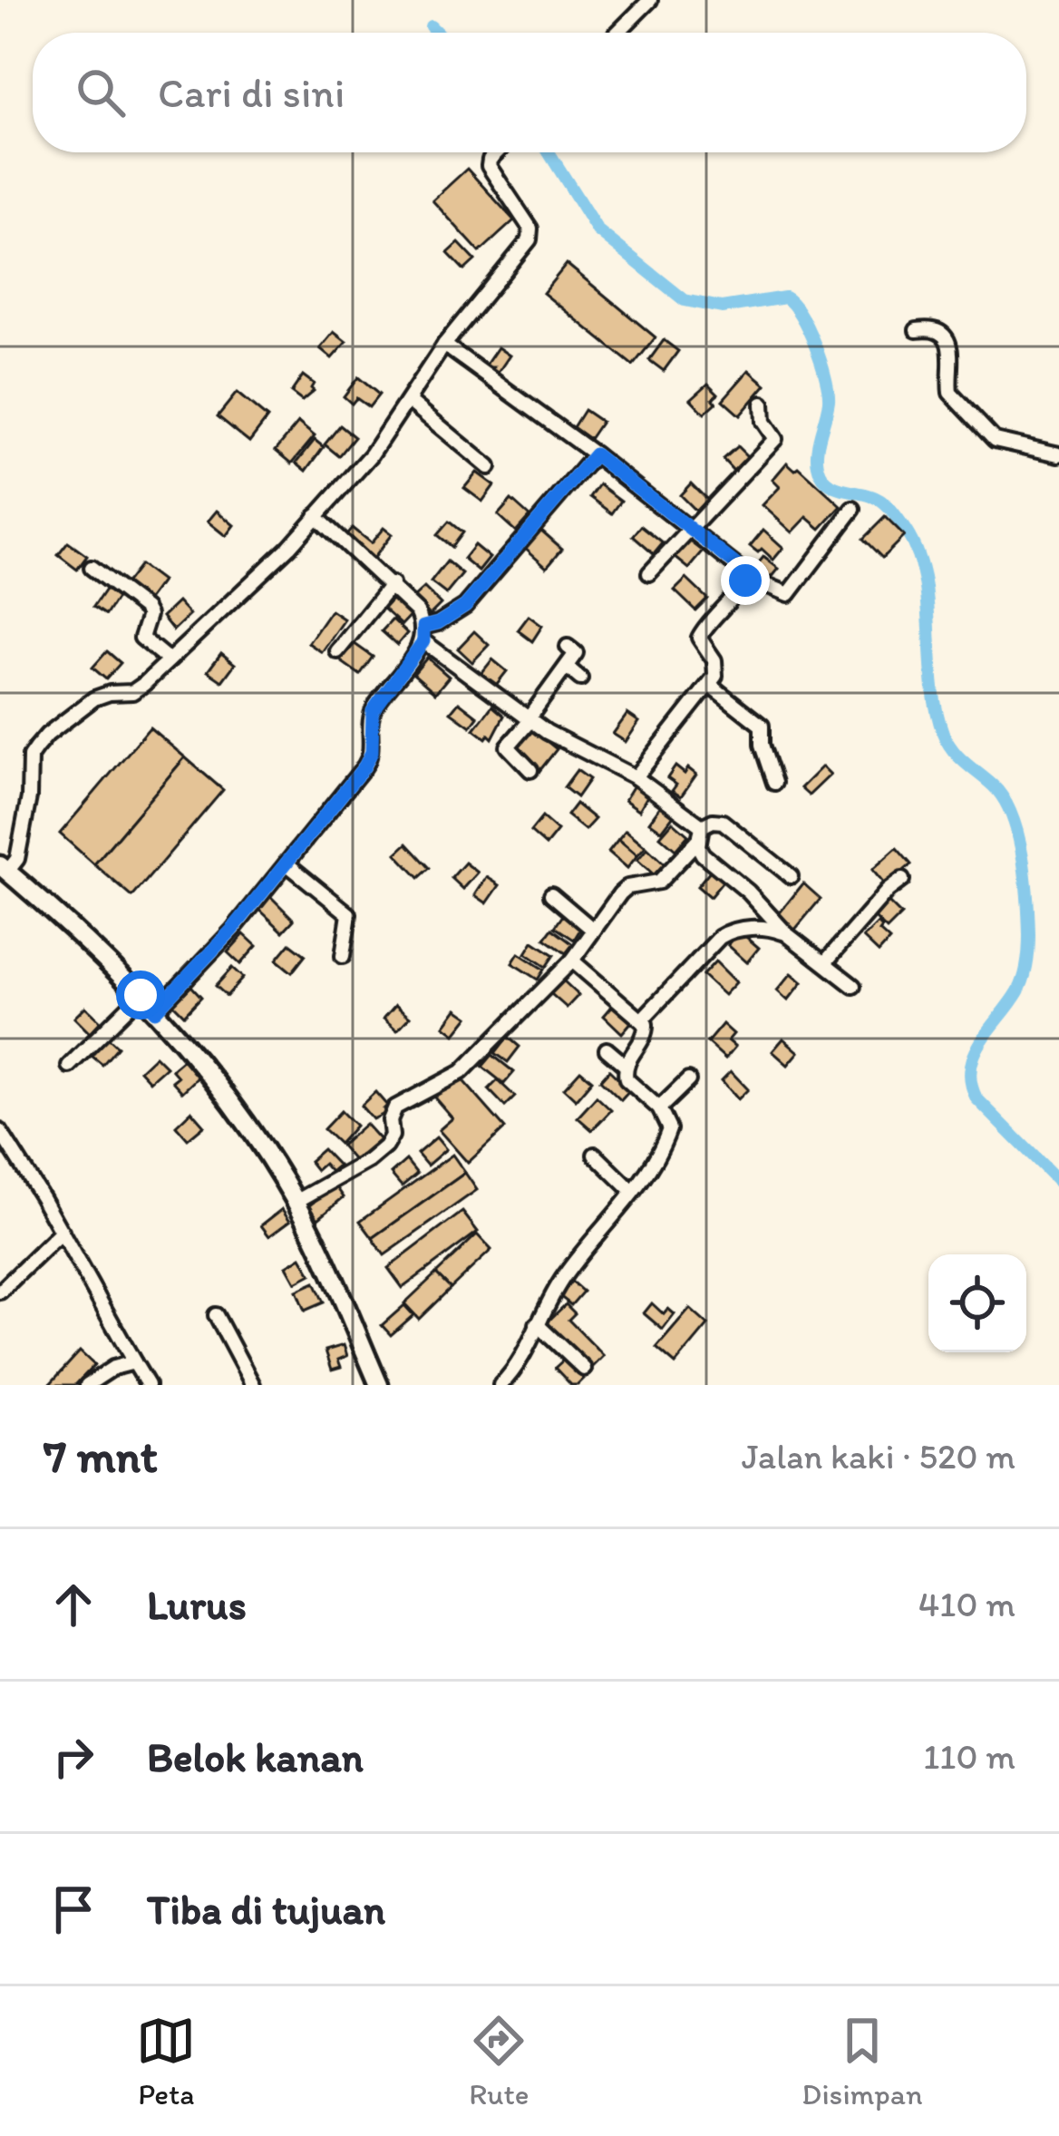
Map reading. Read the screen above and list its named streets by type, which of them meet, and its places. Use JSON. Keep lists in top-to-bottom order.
{
  "page": {
    "search": "Cari di sini",
    "heading": ["7 mnt", "Jalan kaki · 520 m"],
    "list": [
      ["Lurus", "410 m"],
      ["Belok kanan", "110 m"],
      "Tiba di tujuan"
    ],
    "nav": ["Peta", "Rute", "Disimpan"]
  }
}
